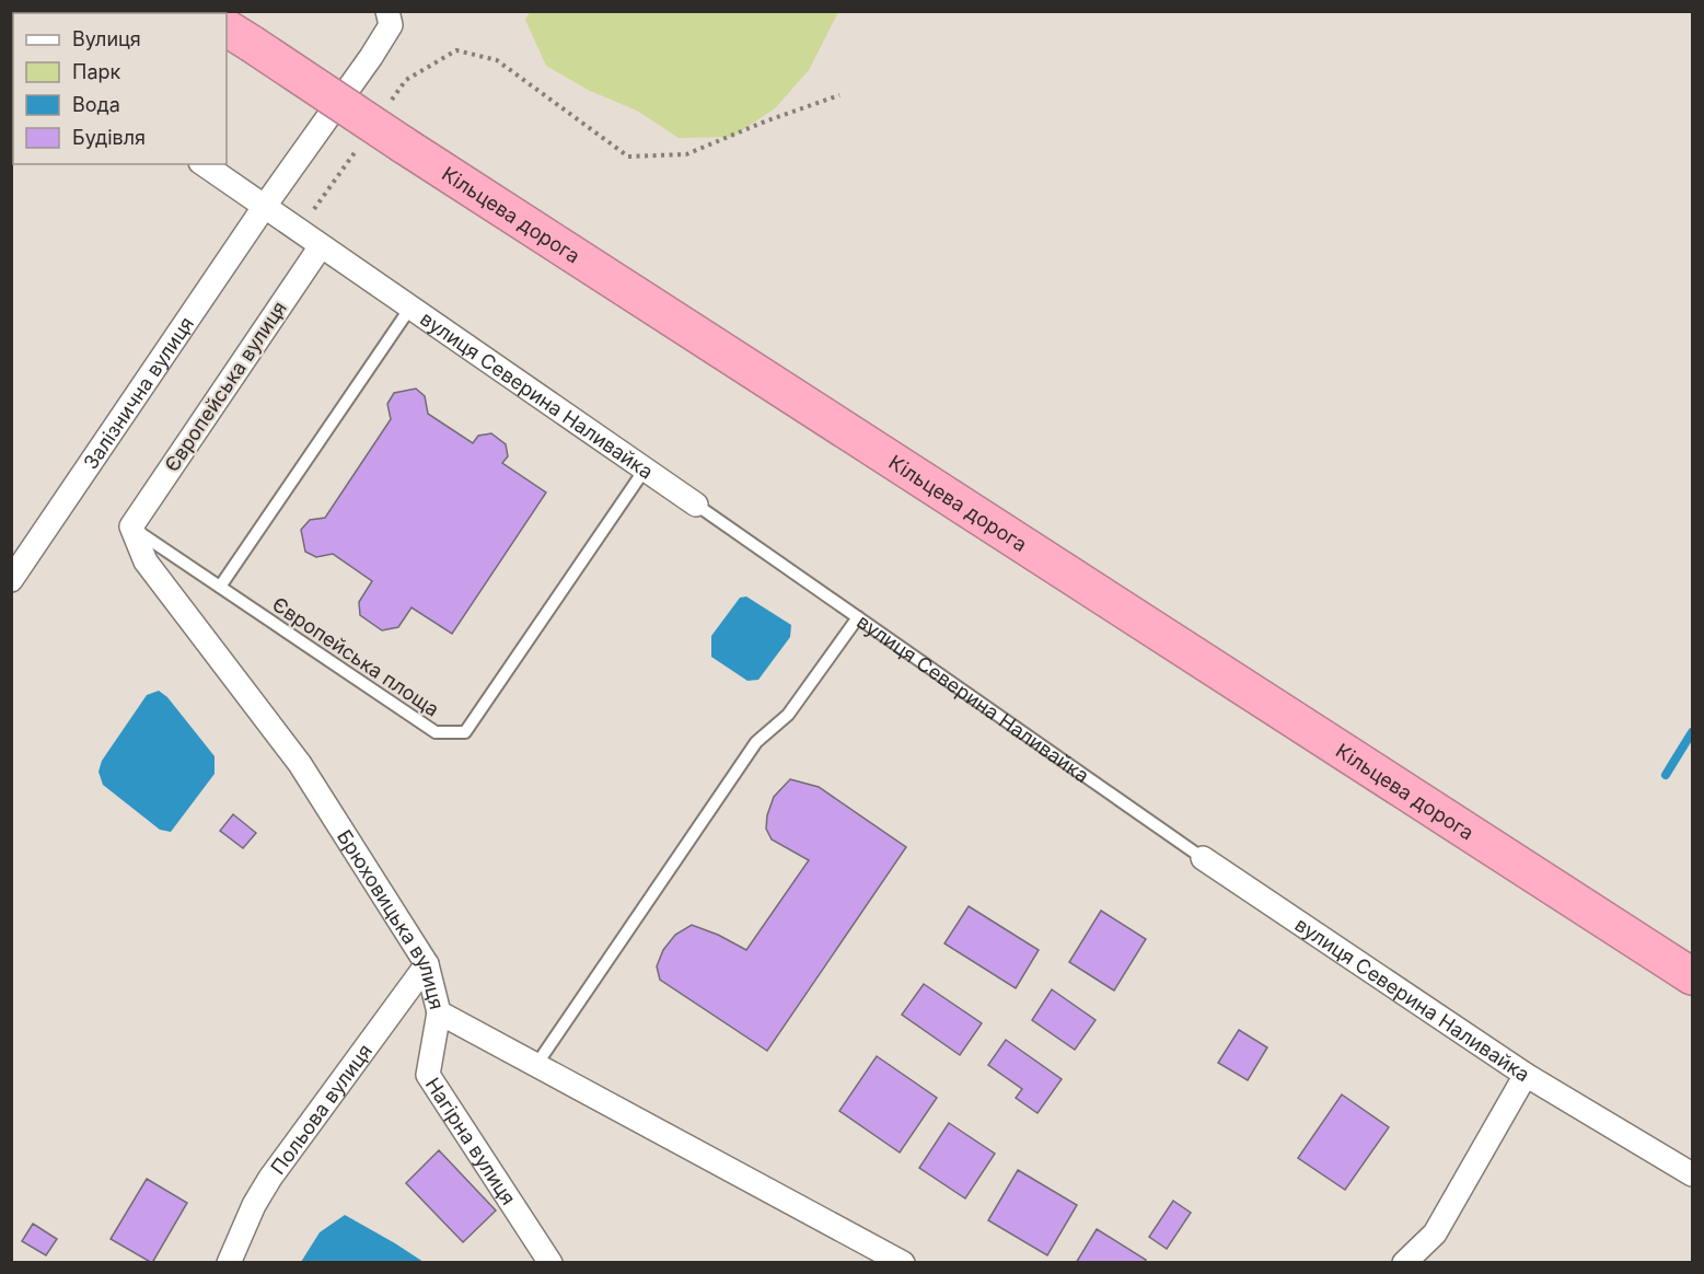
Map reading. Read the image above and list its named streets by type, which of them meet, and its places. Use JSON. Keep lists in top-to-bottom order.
{
  "streets": {
    "highway": ["Кільцева дорога"],
    "street": [
      "Європейська вулиця",
      "Залізнична вулиця",
      "вулиця Северина Наливайка",
      "Брюховицька вулиця",
      "Польова вулиця",
      "Нагірна вулиця"
    ],
    "lane": ["Європейська площа"]
  },
  "crossings": [
    ["Європейська вулиця", "вулиця Северина Наливайка"],
    ["Європейська вулиця", "Європейська площа"],
    ["Європейська вулиця", "Брюховицька вулиця"],
    ["Залізнична вулиця", "вулиця Северина Наливайка"],
    ["вулиця Северина Наливайка", "Європейська площа"],
    ["Європейська площа", "Брюховицька вулиця"],
    ["Брюховицька вулиця", "Польова вулиця"],
    ["Брюховицька вулиця", "Нагірна вулиця"]
  ],
  "legend": [
    "Вулиця",
    "Парк",
    "Вода",
    "Будівля"
  ]
}
